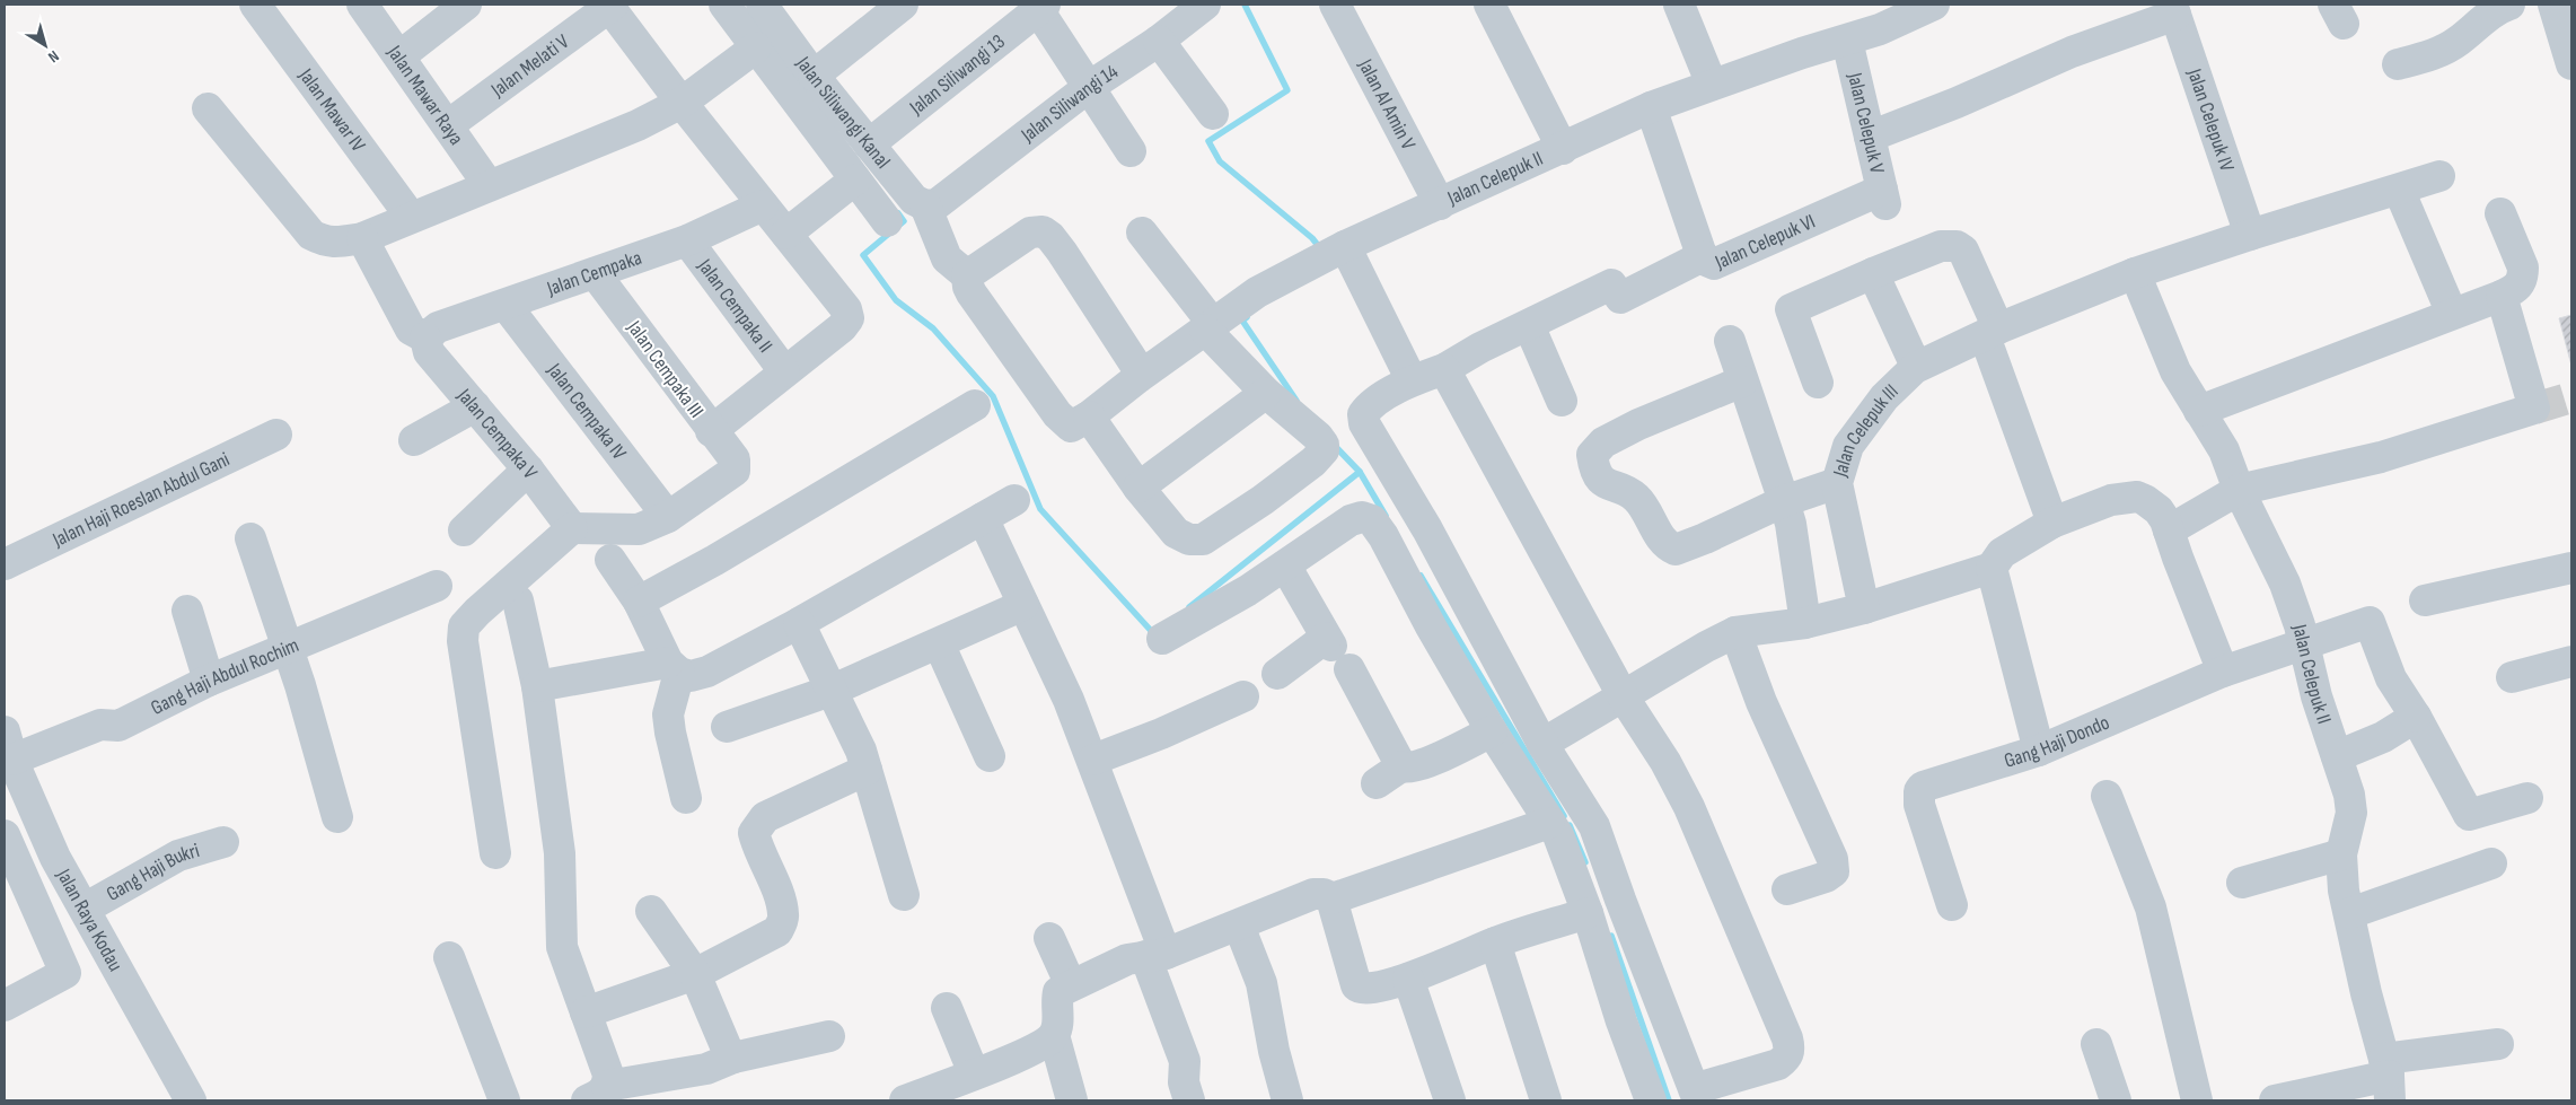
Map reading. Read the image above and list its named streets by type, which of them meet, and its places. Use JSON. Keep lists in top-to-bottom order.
{
  "streets": {
    "street": [
      "Jalan Melati V",
      "Jalan Siliwangi 13",
      "Jalan Mawar Raya",
      "Jalan Siliwangi 14",
      "Jalan Al Amin V",
      "Jalan Mawar IV",
      "Jalan Siliwangi Kanal",
      "Jalan Celepuk IV",
      "Jalan Celepuk V",
      "Jalan Celepuk II",
      "Jalan Celepuk VI",
      "Jalan Cempaka",
      "Jalan Cempaka II",
      "Jalan Cempaka III",
      "Jalan Cempaka IV",
      "Jalan Cempaka V",
      "Jalan Celepuk III",
      "Jalan Haji Roeslan Abdul Gani",
      "Gang Haji Abdul Rochim",
      "Gang Haji Dondo",
      "Gang Haji Bukri",
      "Jalan Raya Kodau"
    ]
  },
  "crossings": [
    ["Jalan Melati V", "Jalan Mawar Raya"],
    ["Jalan Siliwangi 13", "Jalan Siliwangi Kanal"],
    ["Jalan Siliwangi 14", "Jalan Siliwangi Kanal"],
    ["Jalan Al Amin V", "Jalan Celepuk II"],
    ["Jalan Celepuk IV", "Jalan Celepuk III"],
    ["Jalan Celepuk V", "Jalan Celepuk II"],
    ["Jalan Celepuk V", "Jalan Celepuk VI"],
    ["Jalan Celepuk II", "Jalan Celepuk VI"],
    ["Jalan Celepuk II", "Jalan Celepuk III"],
    ["Jalan Celepuk II", "Gang Haji Dondo"],
    ["Jalan Cempaka", "Jalan Cempaka II"],
    ["Jalan Cempaka", "Jalan Cempaka III"],
    ["Jalan Cempaka", "Jalan Cempaka IV"],
    ["Jalan Cempaka", "Jalan Cempaka V"],
    ["Jalan Cempaka III", "Jalan Cempaka IV"],
    ["Gang Haji Abdul Rochim", "Jalan Raya Kodau"],
    ["Gang Haji Bukri", "Jalan Raya Kodau"]
  ],
  "north": "bottom right"
}
